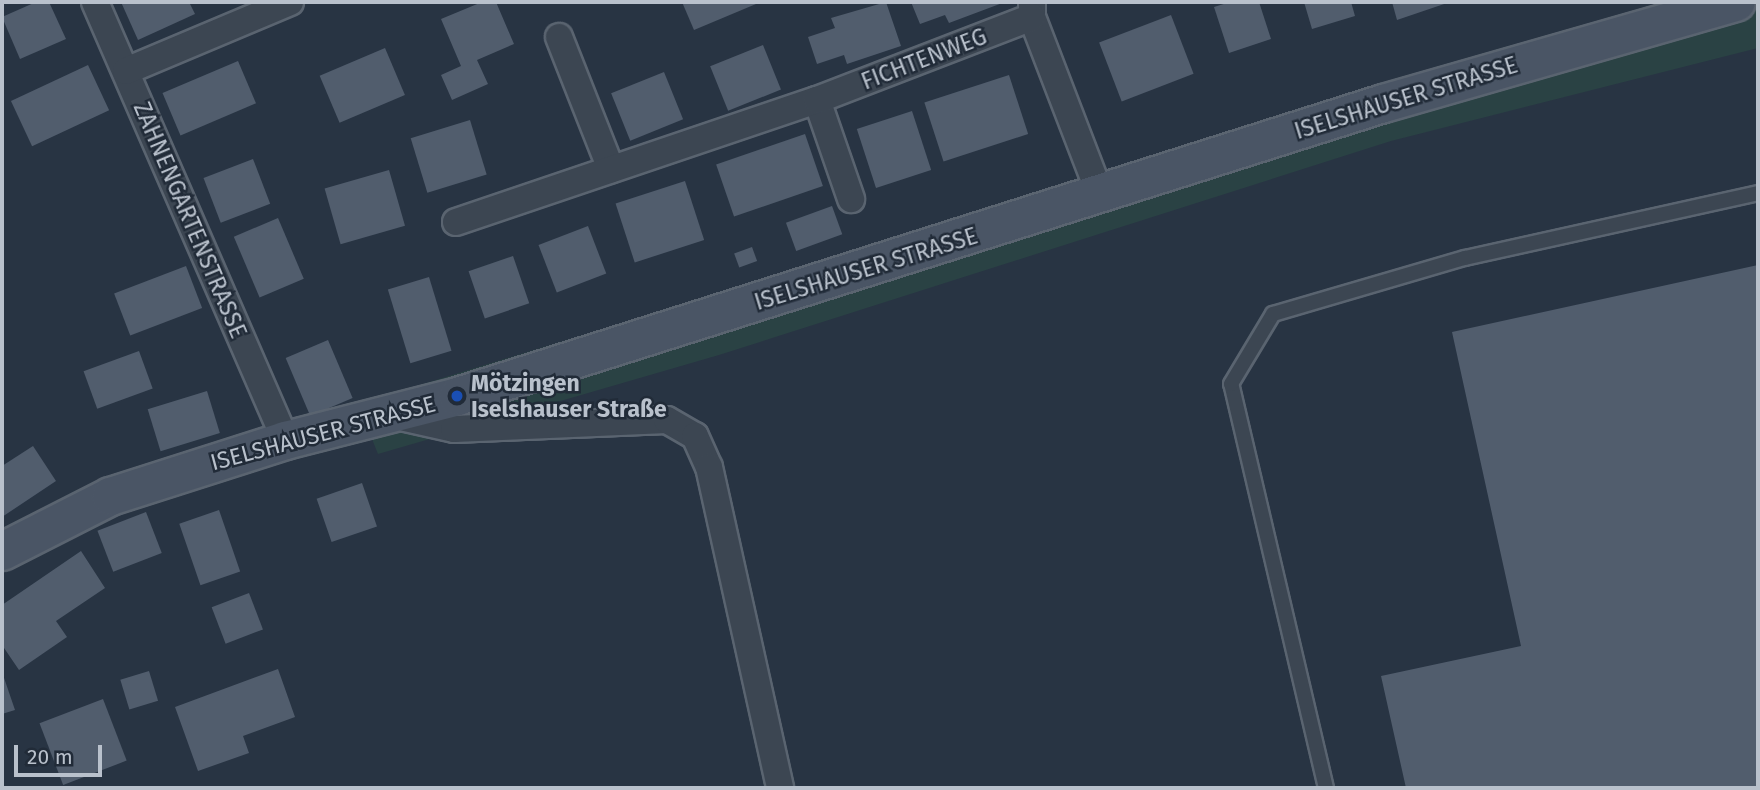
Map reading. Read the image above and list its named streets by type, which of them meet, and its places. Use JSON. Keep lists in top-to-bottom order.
{
  "streets": {
    "street": ["FICHTENWEG", "ISELSHAUSER STRASSE", "ZAHNENGARTENSTRASSE"]
  },
  "crossings": [
    ["ISELSHAUSER STRASSE", "ZAHNENGARTENSTRASSE"]
  ],
  "places": ["Mötzingen Iselshauser Straße"],
  "scale_bar": "20 m"
}
